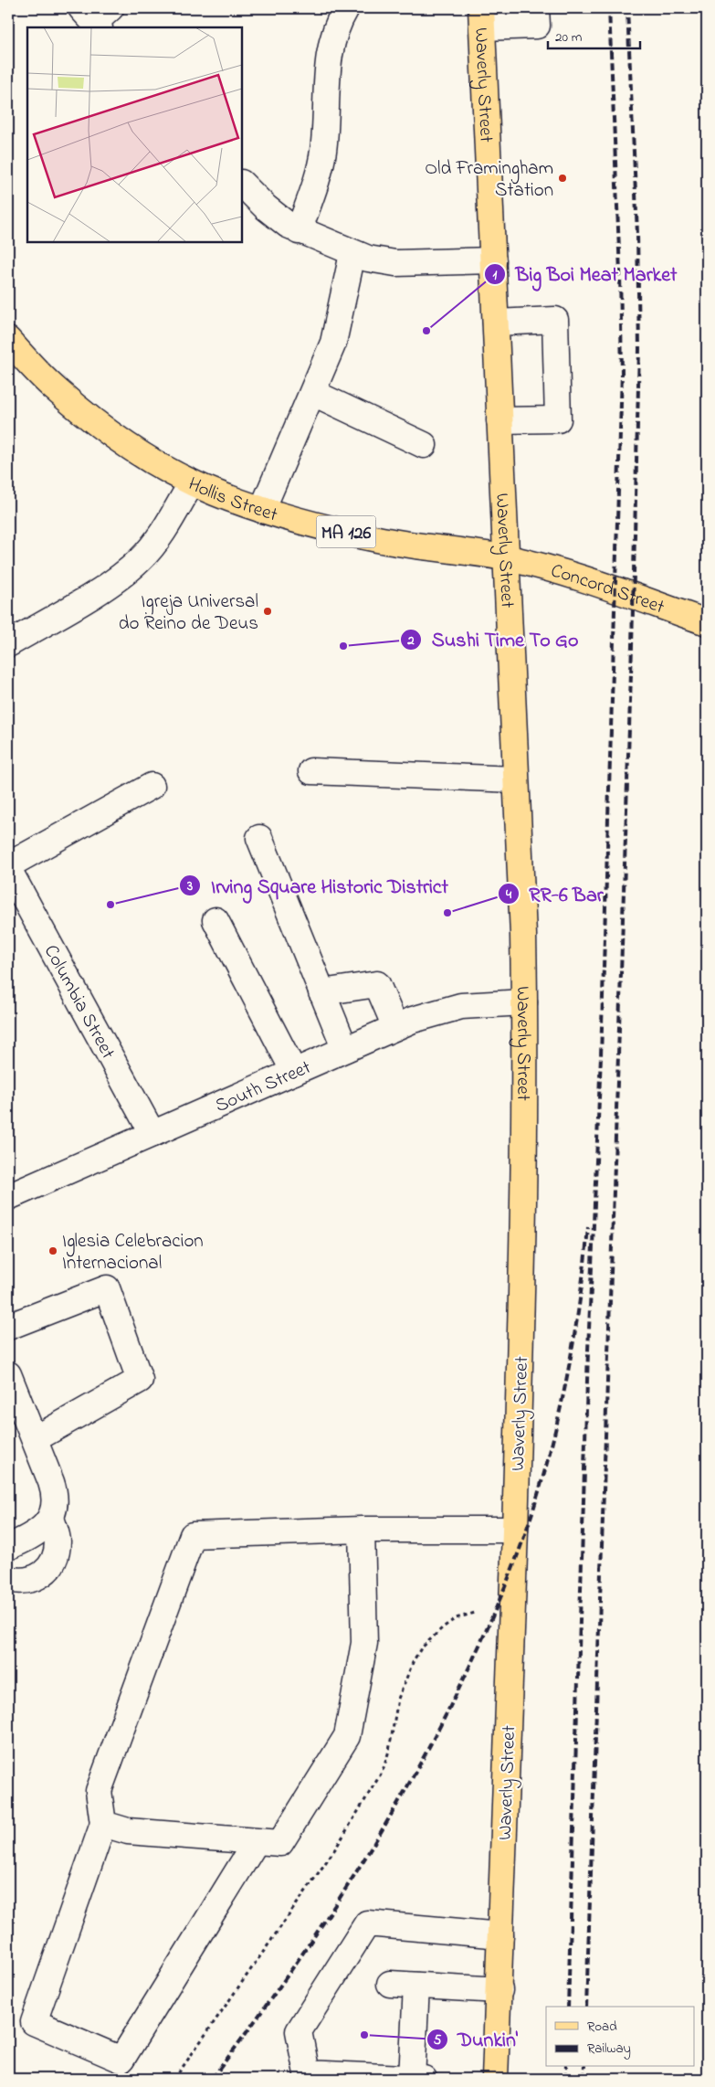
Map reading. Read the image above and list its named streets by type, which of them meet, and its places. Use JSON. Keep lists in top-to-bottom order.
{
  "streets": {
    "main road": [
      "Waverly Street",
      "Hollis Street",
      "MA 126",
      "Concord Street"
    ],
    "street": ["Columbia Street", "South Street"]
  },
  "crossings": [
    ["Waverly Street", "Hollis Street"],
    ["Waverly Street", "Concord Street"],
    ["Waverly Street", "South Street"],
    ["Hollis Street", "Concord Street"],
    ["Columbia Street", "South Street"]
  ],
  "places": [
    "Old Framingham Station",
    "Big Boi Meat Market",
    "Igreja Universal do Reino de Deus",
    "Sushi Time To Go",
    "Irving Square Historic District",
    "RR-6 Bar",
    "Iglesia Celebracion Internacional",
    "Dunkin'"
  ],
  "legend": ["Road", "Railway"],
  "scale_bar": "20 m"
}
